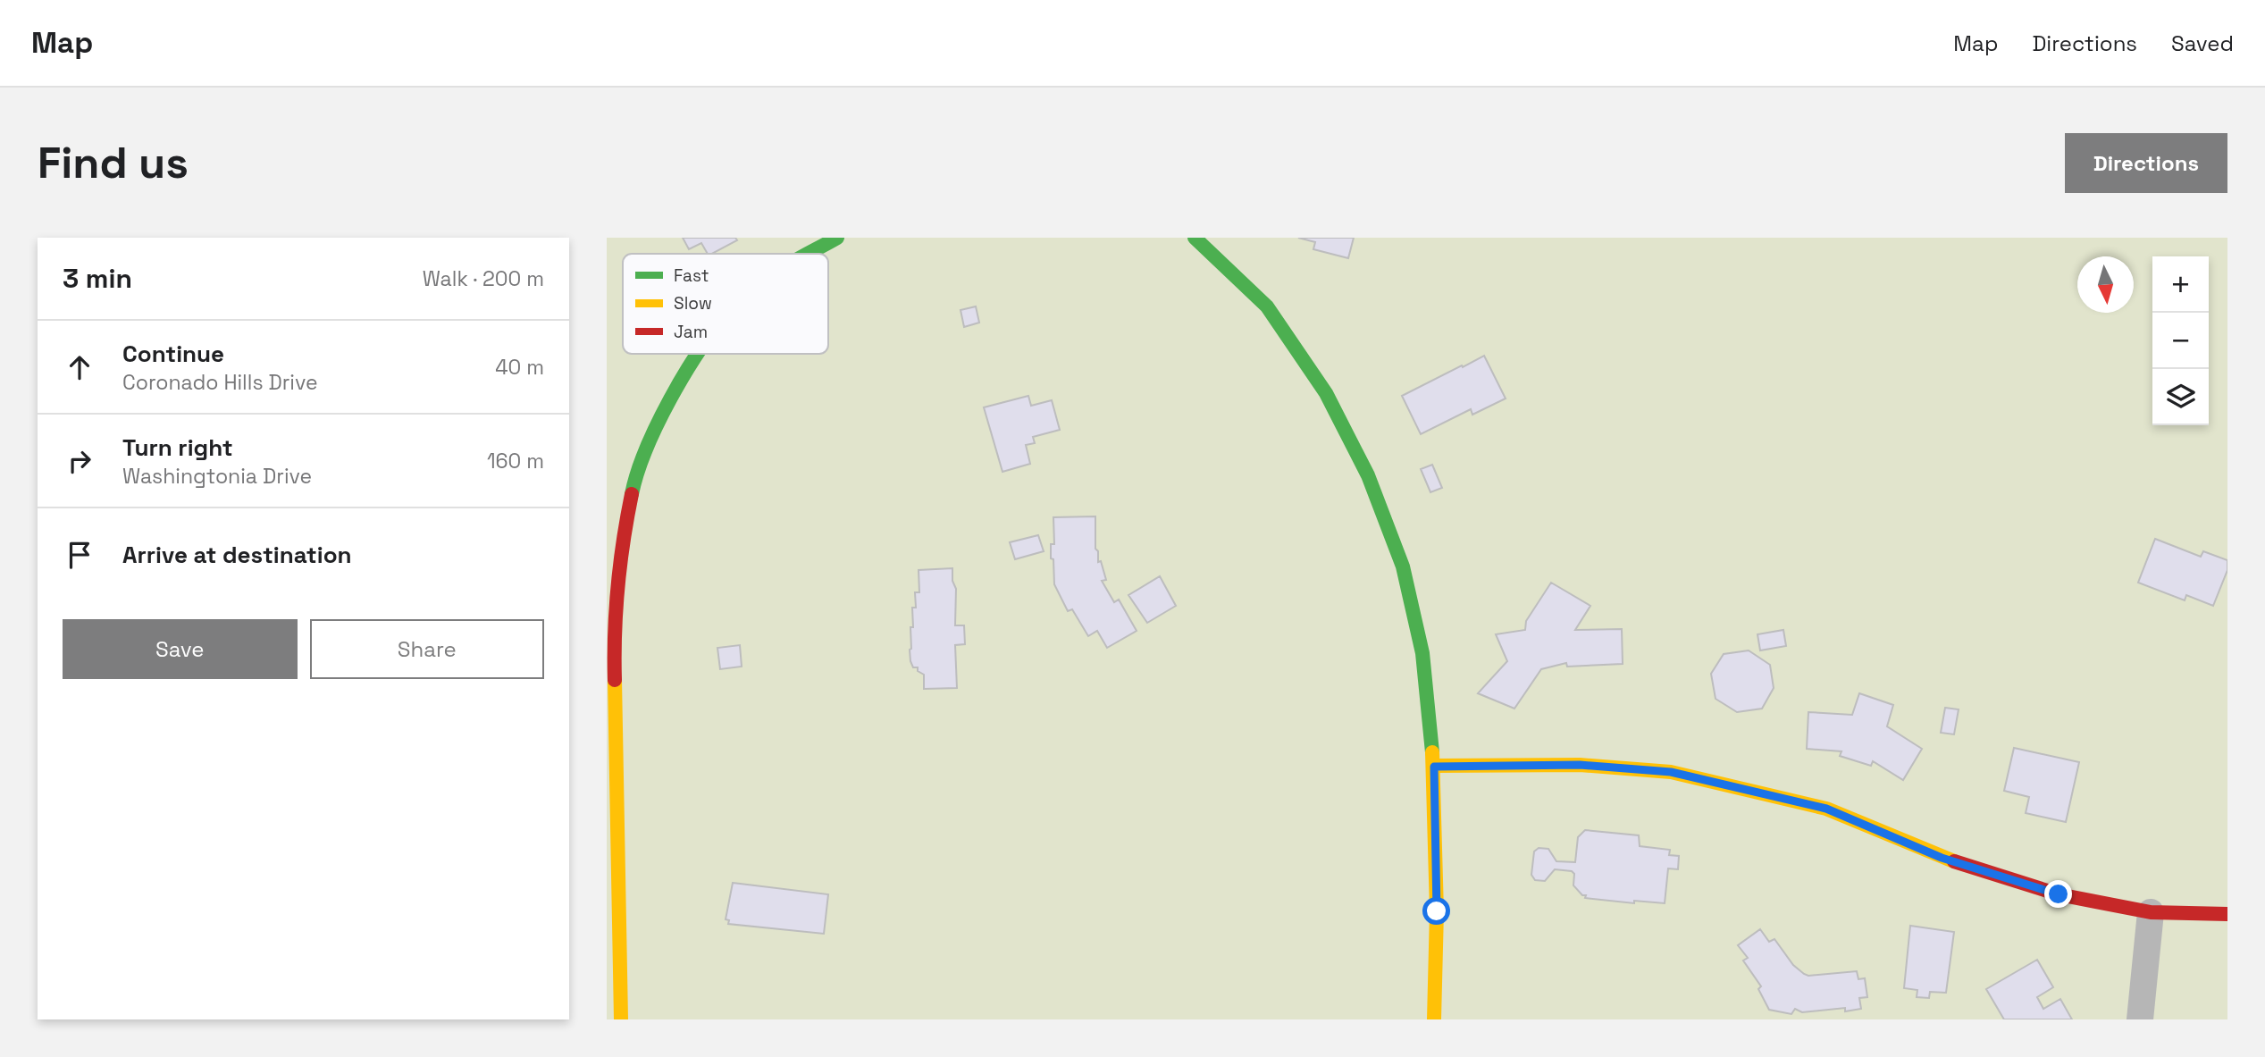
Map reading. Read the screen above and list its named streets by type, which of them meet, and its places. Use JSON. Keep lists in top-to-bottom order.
{
  "legend": ["Fast", "Slow", "Jam"],
  "north": "bottom",
  "page": {
    "header": "Map",
    "nav": ["Map", "Directions", "Saved"],
    "buttons": [
      "Directions",
      ["Save", "Share"]
    ],
    "title": "Find us",
    "heading": ["3 min", "Walk · 200 m"],
    "map_buttons": ["+", "−"],
    "list": [
      ["Continue", "Coronado Hills Drive", "40 m"],
      ["Turn right", "Washingtonia Drive", "160 m"],
      "Arrive at destination"
    ]
  }
}
